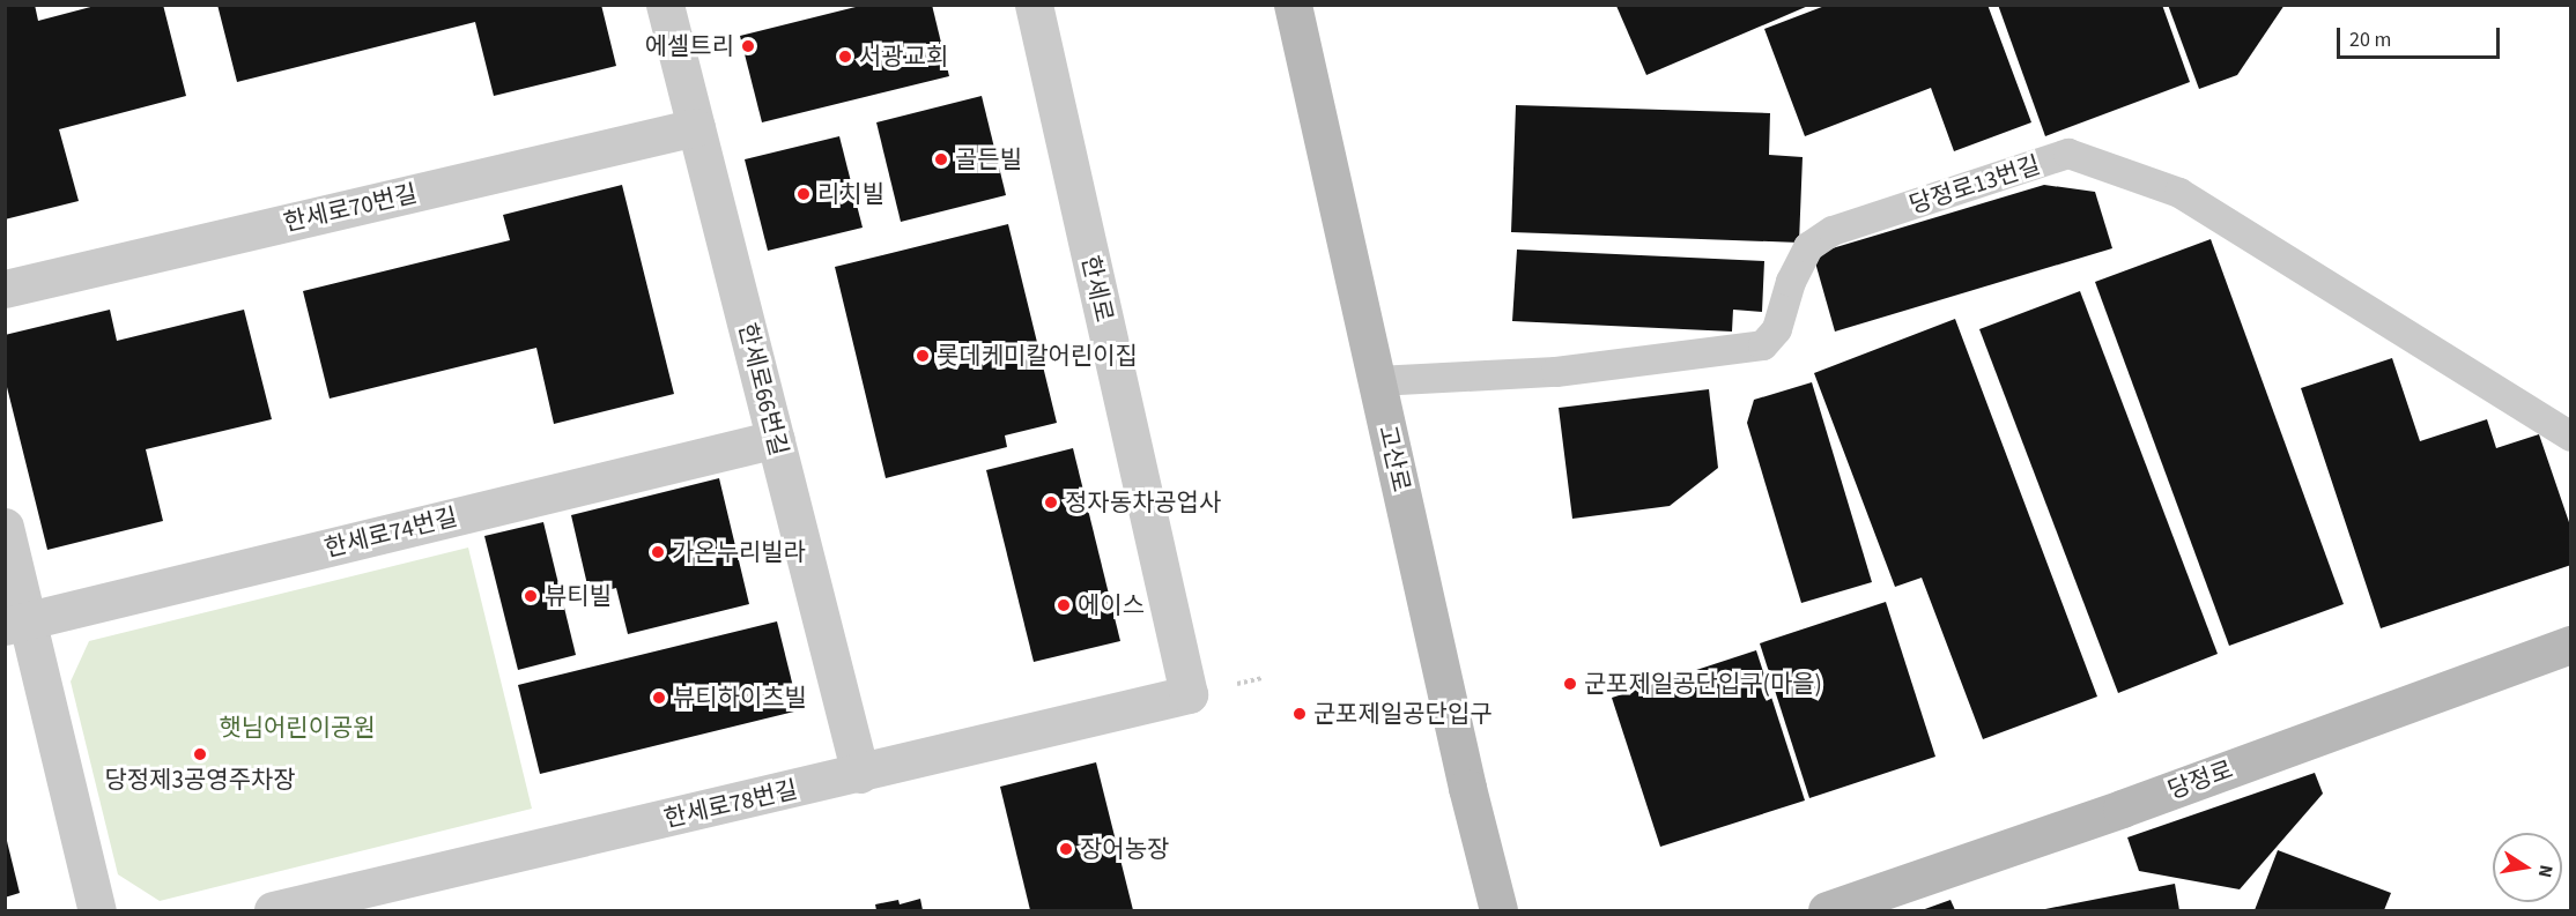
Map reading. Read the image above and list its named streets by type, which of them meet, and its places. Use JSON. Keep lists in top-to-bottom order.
{
  "streets": {
    "street": [
      "한세로70번길",
      "한세로",
      "한세로66번길",
      "고산로",
      "한세로74번길",
      "당정로",
      "한세로78번길"
    ],
    "lane": ["당정로13번길"]
  },
  "crossings": [
    ["당정로13번길", "고산로"],
    ["한세로70번길", "한세로66번길"],
    ["한세로", "한세로78번길"],
    ["한세로66번길", "한세로74번길"],
    ["한세로66번길", "한세로78번길"]
  ],
  "parks": ["햇님어린이공원"],
  "places": [
    "에셀트리",
    "서광교회",
    "골든빌",
    "리치빌",
    "롯데케미칼어린이집",
    "정자동차공업사",
    "가온누리빌라",
    "뷰티빌",
    "에이스",
    "군포제일공단입구(마을)",
    "뷰티하이츠빌",
    "군포제일공단입구",
    "당정제3공영주차장",
    "장어농장"
  ],
  "scale_bar": "20 m",
  "north": "right"
}
